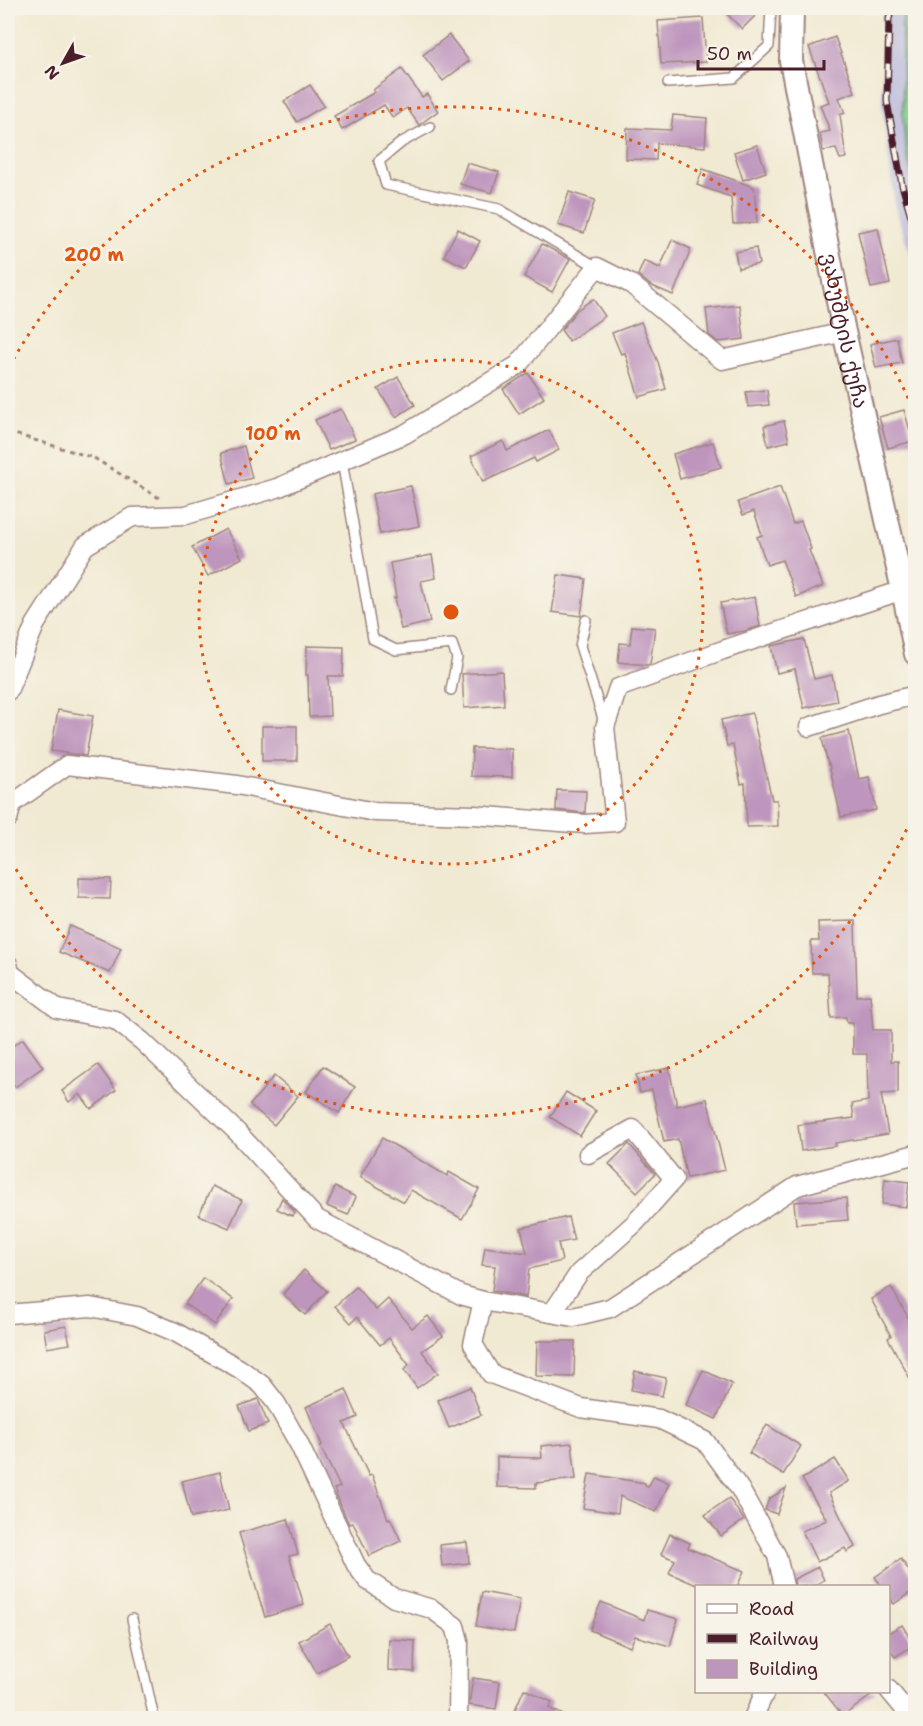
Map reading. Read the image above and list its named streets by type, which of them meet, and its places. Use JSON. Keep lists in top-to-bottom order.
{
  "streets": {
    "street": ["ვახუშტის ქუჩა"]
  },
  "legend": ["Road", "Railway", "Building"],
  "scale_bar": "50 m",
  "north": "bottom left",
  "rings": ["200 m", "100 m"]
}
